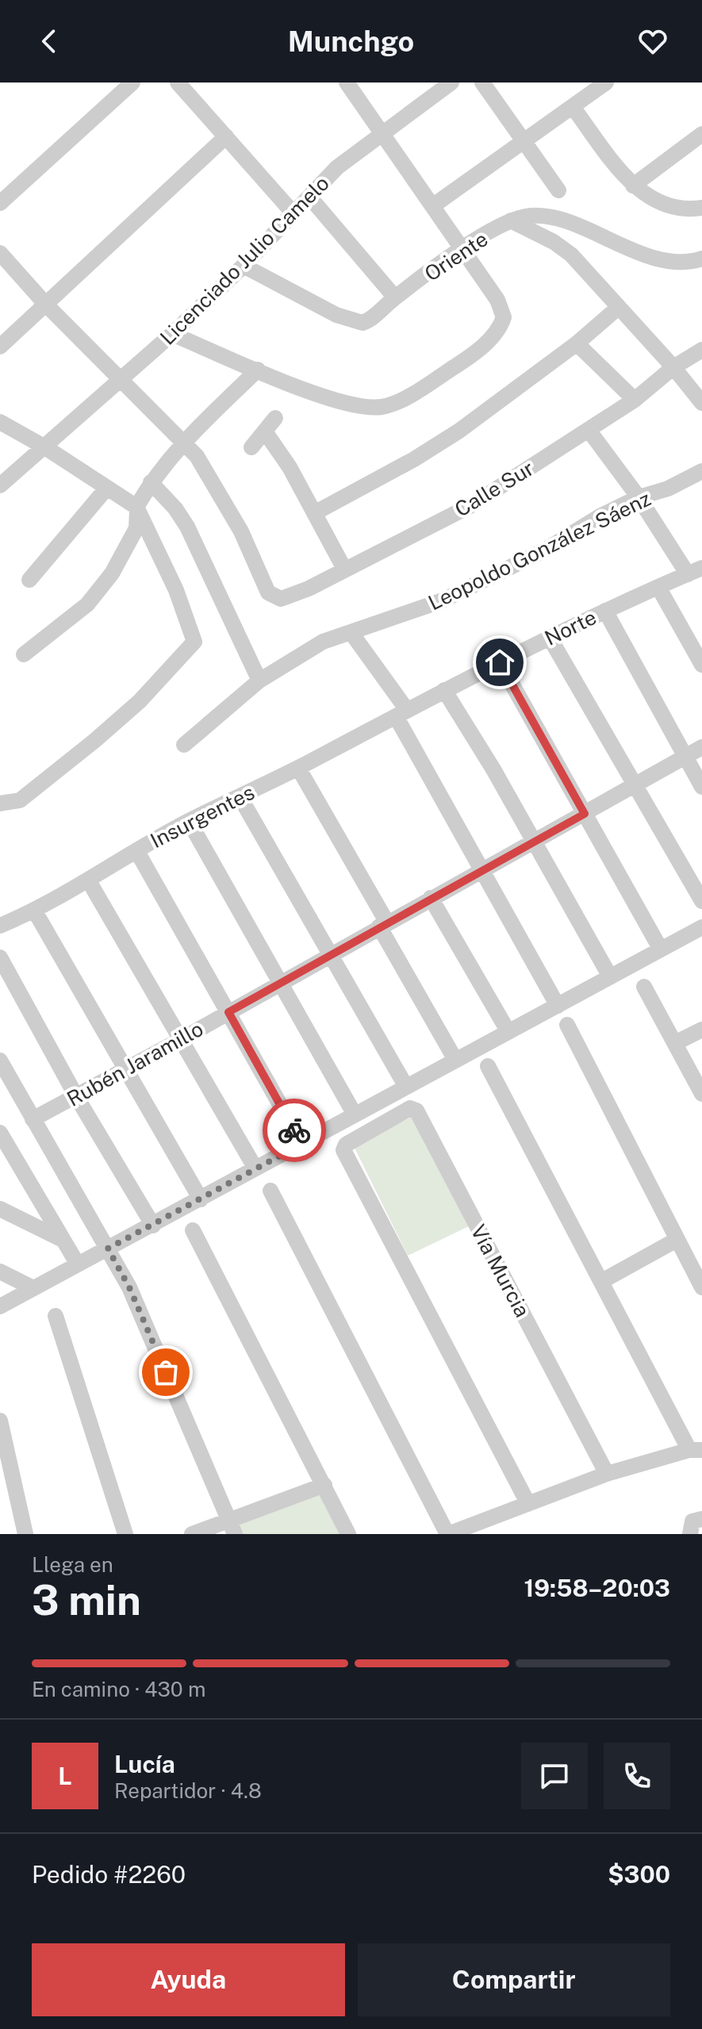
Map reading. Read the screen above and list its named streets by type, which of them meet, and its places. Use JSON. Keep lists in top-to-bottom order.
{
  "streets": {
    "street": [
      "Oriente",
      "Licenciado Julio Camelo",
      "Calle Sur",
      "Leopoldo González Sáenz",
      "Norte",
      "Insurgentes",
      "Rubén Jaramillo",
      "Vía Murcia"
    ]
  },
  "crossings": [
    ["Oriente", "Licenciado Julio Camelo"],
    ["Norte", "Insurgentes"]
  ],
  "page": {
    "header": "Munchgo",
    "heading": ["3 min", "Llega en", "19:58–20:03"],
    "panel": [
      "Lucía",
      "Repartidor · 4.8",
      "Pedido #2260",
      "$300"
    ],
    "bar": "En camino · 430 m",
    "round": "L",
    "buttons": ["Ayuda", "Compartir"]
  }
}
